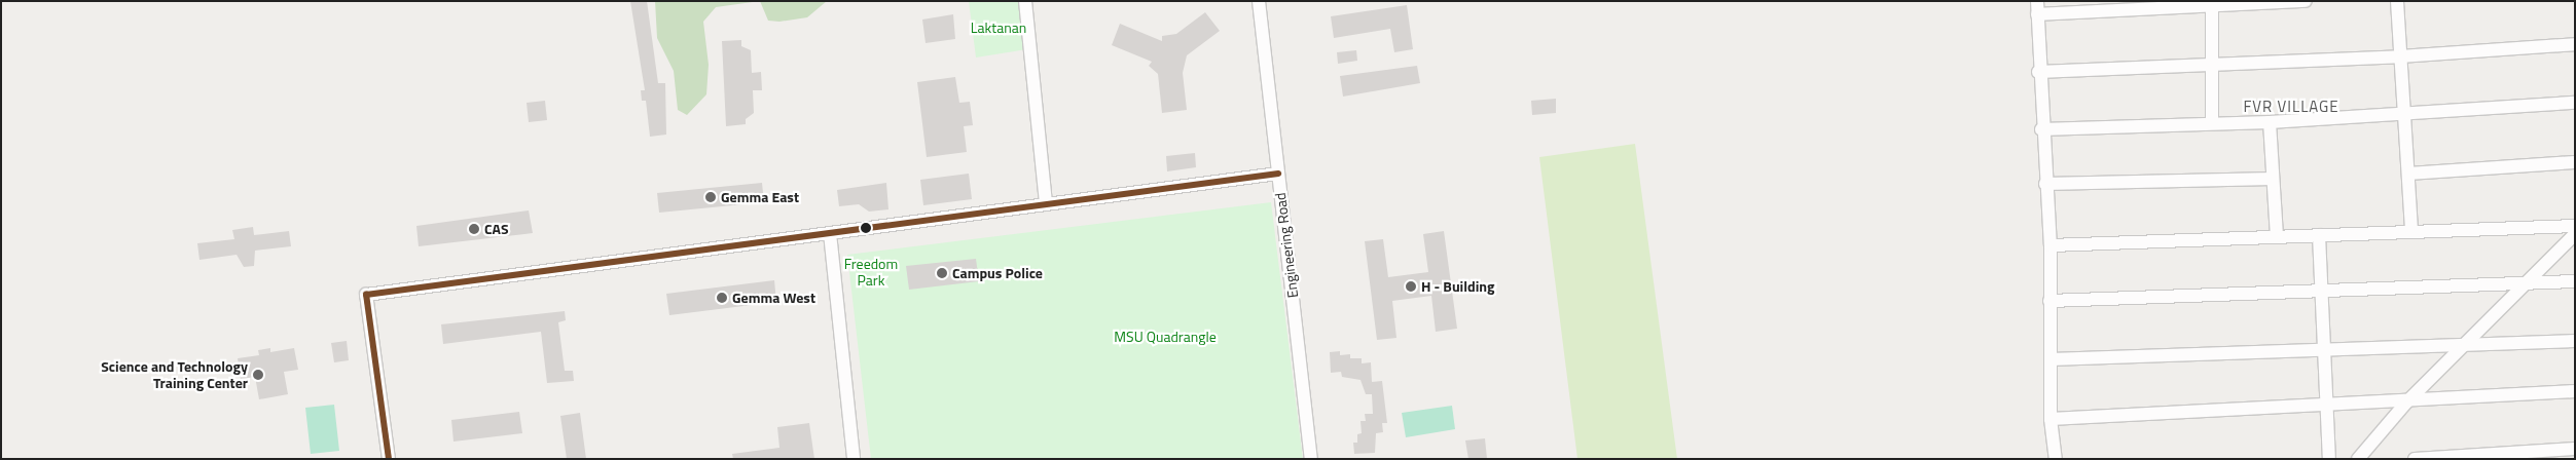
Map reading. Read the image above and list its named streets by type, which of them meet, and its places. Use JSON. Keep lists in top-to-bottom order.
{
  "streets": {
    "street": ["Engineering Road"]
  },
  "districts": ["FVR VILLAGE"],
  "parks": ["Laktanan", "Freedom Park", "MSU Quadrangle"],
  "places": [
    "Gemma East",
    "CAS",
    "Campus Police",
    "H - Building",
    "Gemma West",
    "Science and Technology Training Center"
  ]
}
